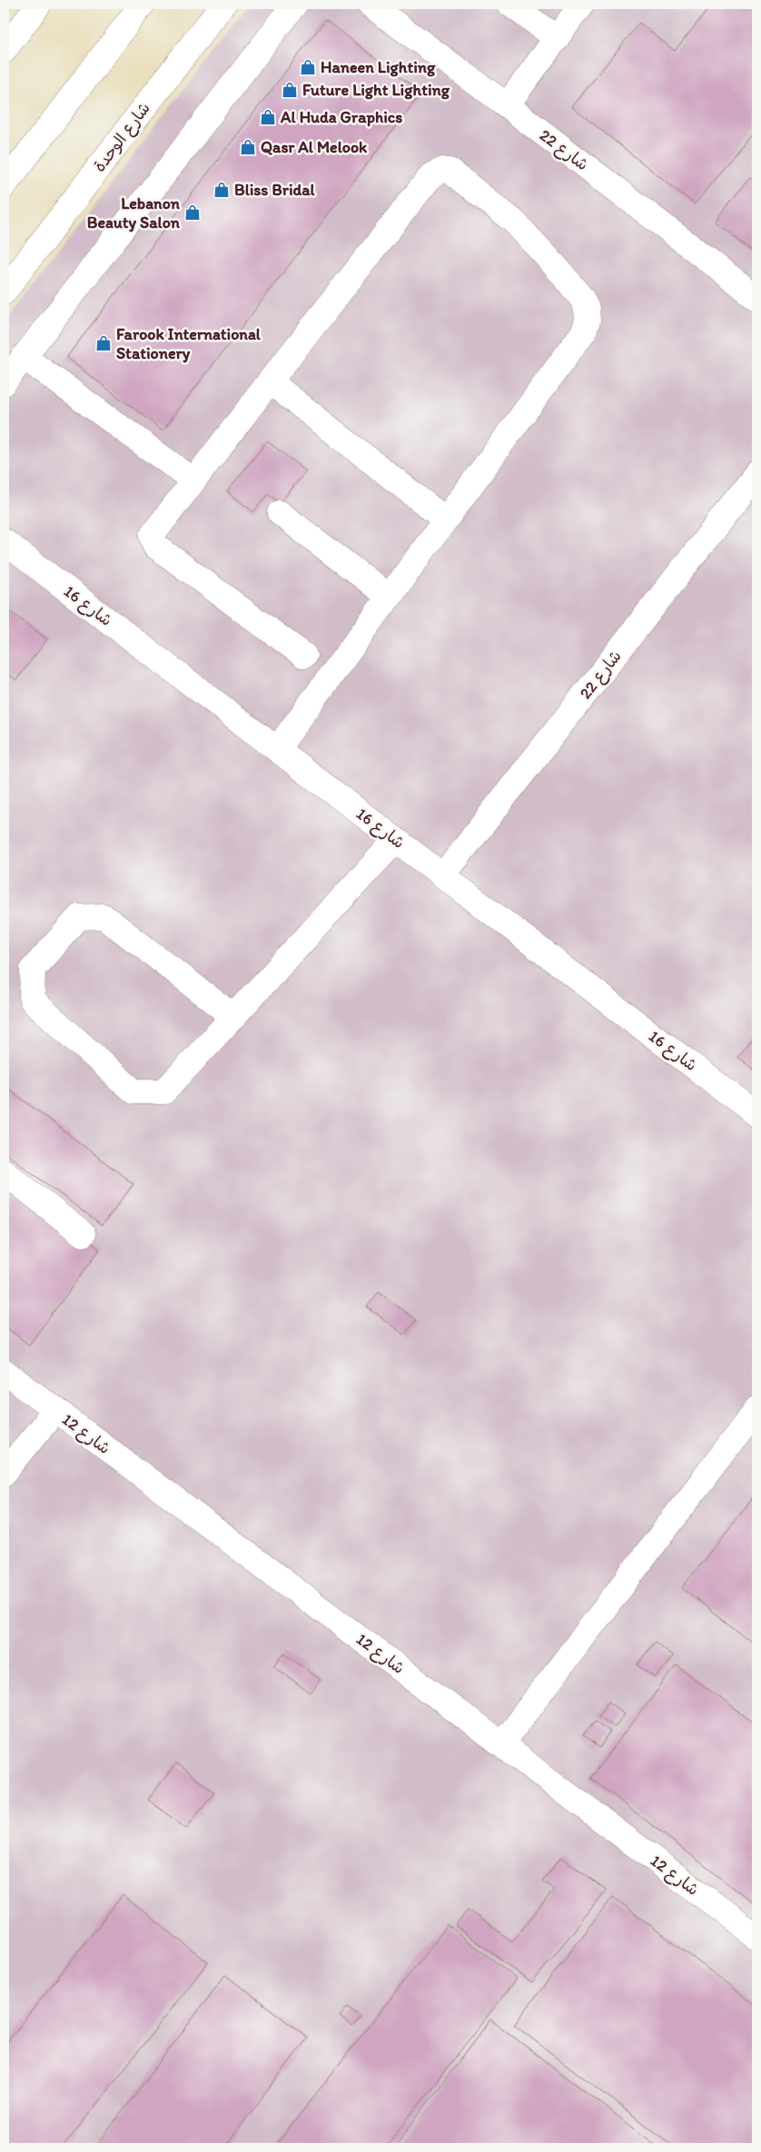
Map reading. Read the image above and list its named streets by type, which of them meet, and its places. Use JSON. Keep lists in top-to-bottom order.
{
  "streets": {
    "main road": [
      "شارع الوحدة",
      "شارع 22",
      "شارع 16",
      "شارع 12"
    ]
  },
  "crossings": [
    ["شارع 22", "شارع 16"]
  ],
  "places": {
    "shop": [
      "Haneen Lighting",
      "Future Light Lighting",
      "Al Huda Graphics",
      "Qasr Al Melook",
      "Bliss Bridal",
      "Lebanon Beauty Salon",
      "Farook International Stationery"
    ]
  }
}
